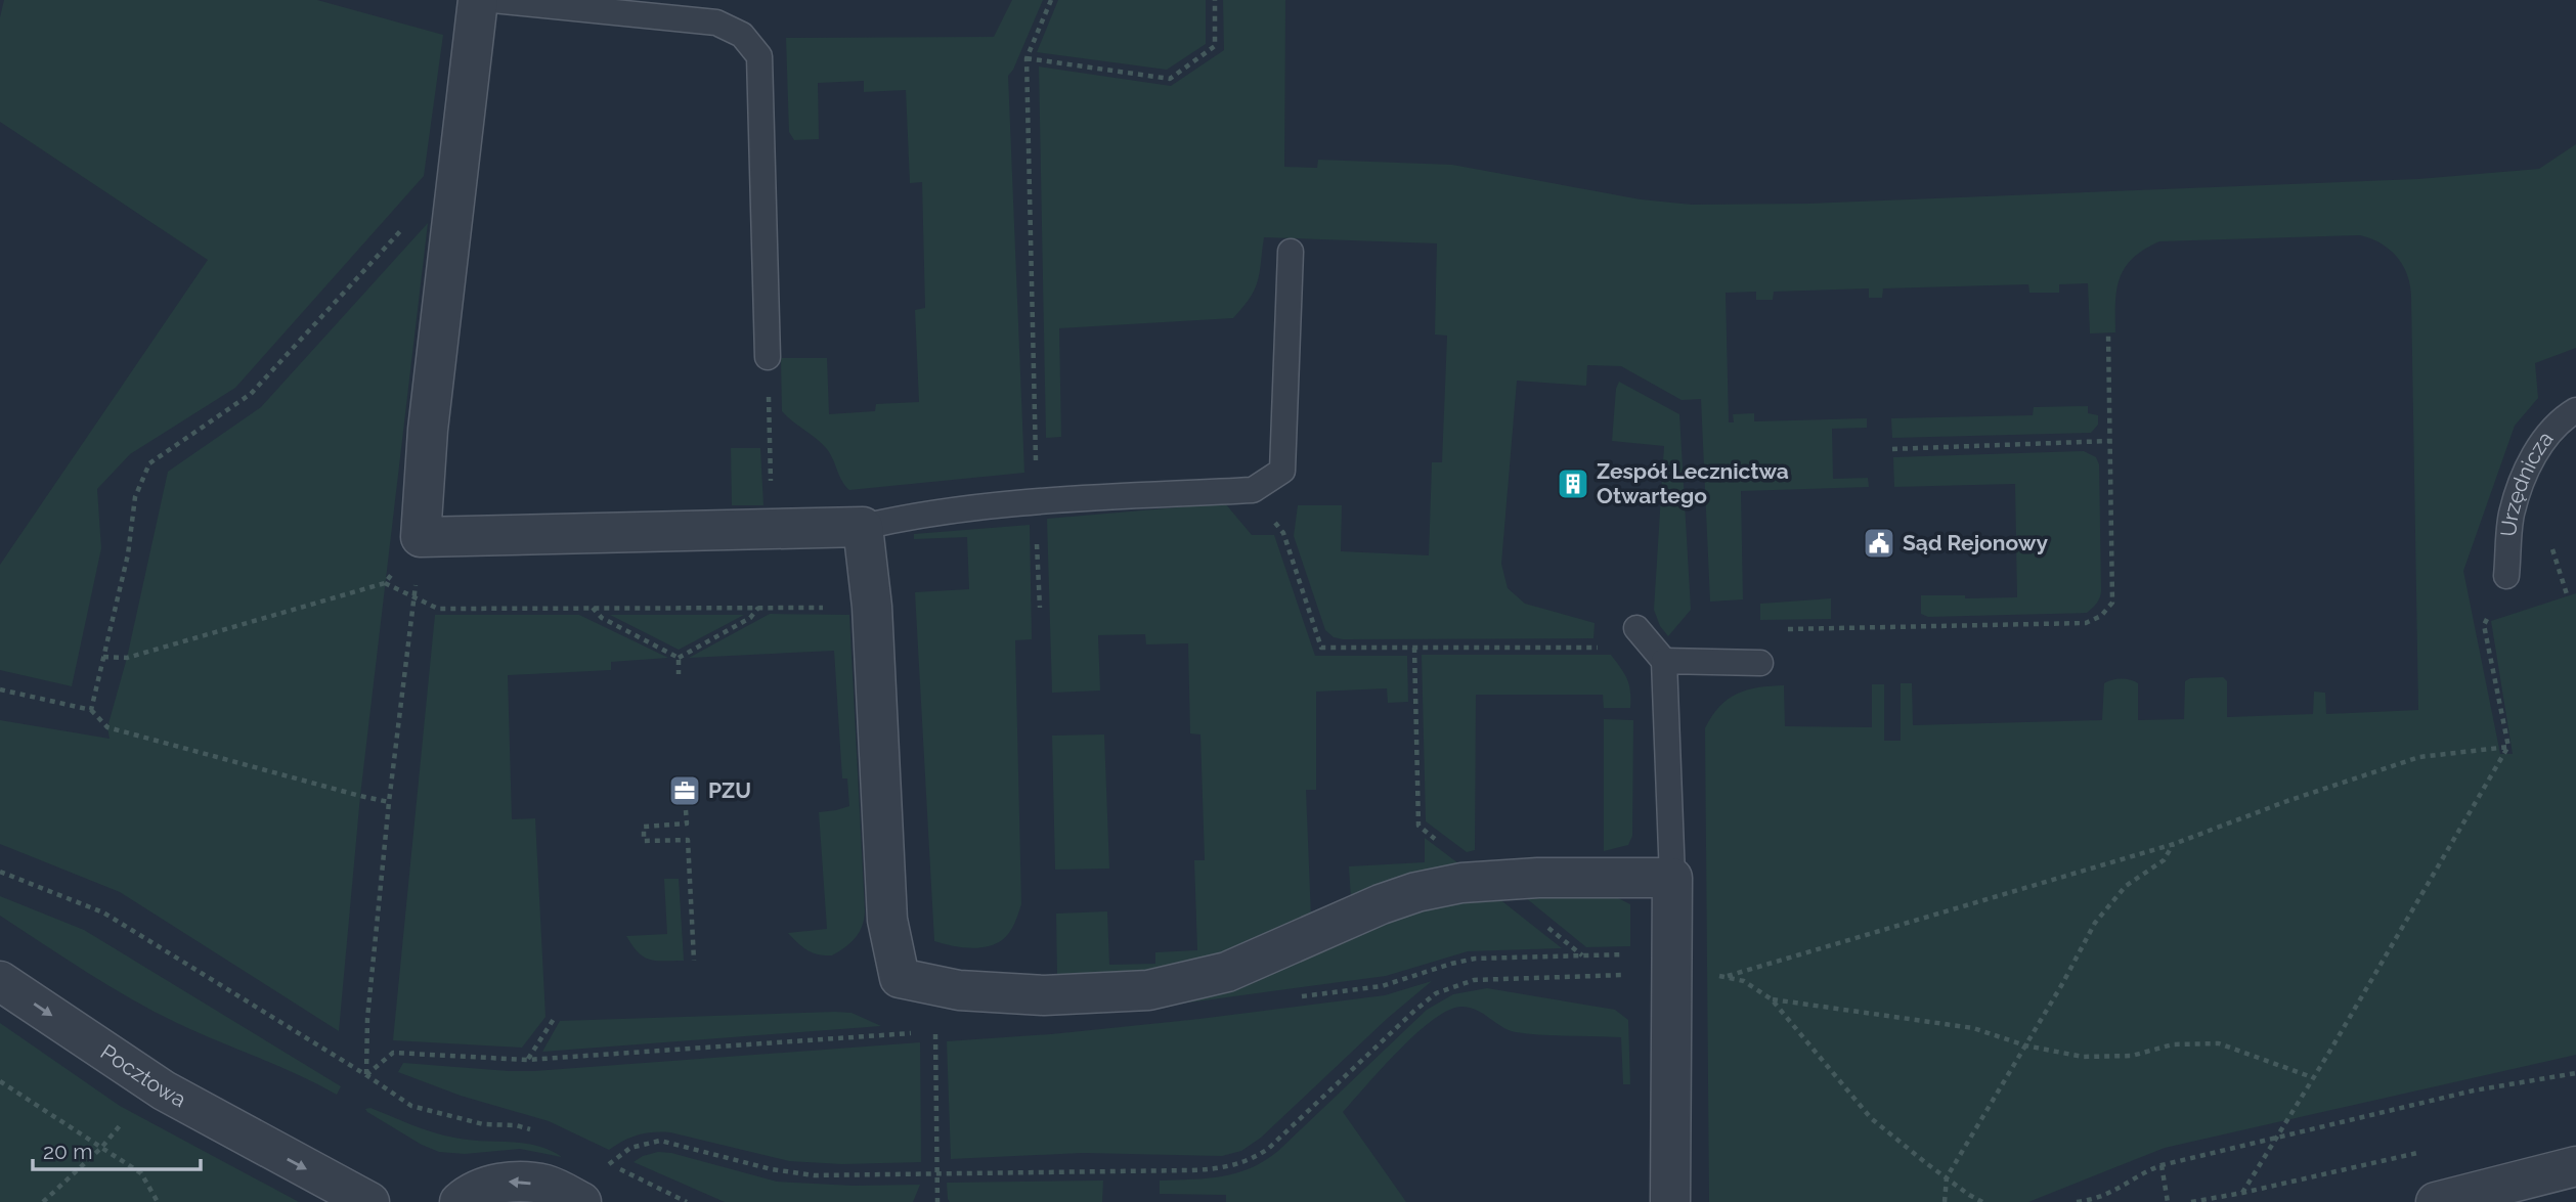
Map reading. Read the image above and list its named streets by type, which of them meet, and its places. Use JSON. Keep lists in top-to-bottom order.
{
  "streets": {
    "street": ["Pocztowa"],
    "lane": ["Urzędnicza"]
  },
  "one_way": ["Pocztowa"],
  "places": {
    "building": ["Zespół Lecznictwa Otwartego"],
    "public building": ["Sąd Rejonowy"],
    "office": ["PZU"]
  },
  "scale_bar": "20 m"
}
